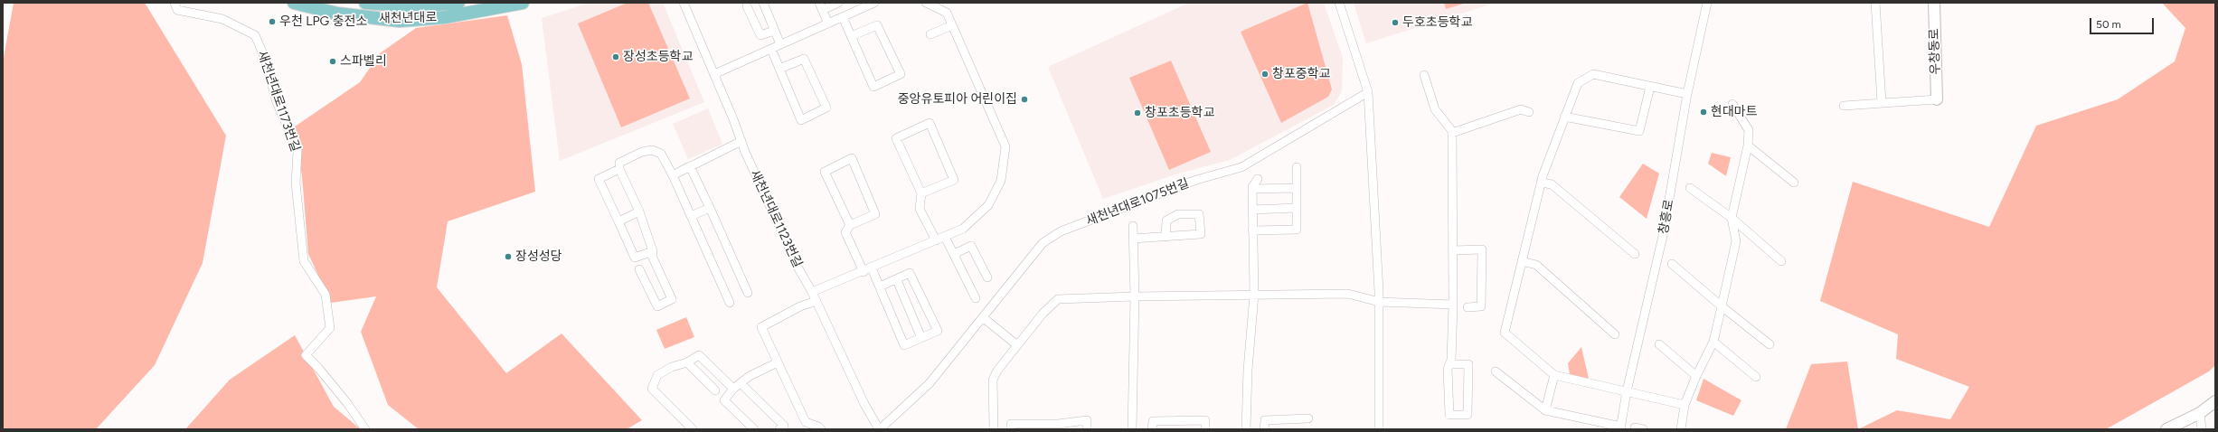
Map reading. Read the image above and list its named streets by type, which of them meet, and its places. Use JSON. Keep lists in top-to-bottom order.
{
  "streets": {
    "main road": ["새천년대로", "우창동로"],
    "street": [
      "새천년대로1173번길",
      "새천년대로1075번길",
      "창흥로",
      "새천년대로1123번길"
    ]
  },
  "crossings": [
    ["새천년대로1075번길", "새천년대로1123번길"]
  ],
  "places": [
    "우천 LPG 충전소",
    "두호초등학교",
    "장성초등학교",
    "스파벨리",
    "창포중학교",
    "중앙유토피아 어린이집",
    "현대마트",
    "창포초등학교",
    "장성성당"
  ],
  "scale_bar": "50 m"
}
